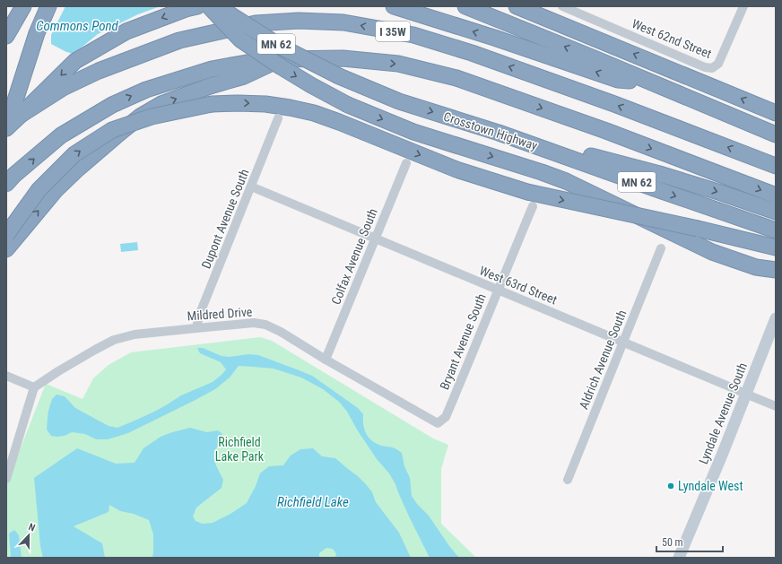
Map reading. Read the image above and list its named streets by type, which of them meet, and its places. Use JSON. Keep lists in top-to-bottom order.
{
  "streets": {
    "highway": ["I 35W", "MN 62", "Crosstown Highway"],
    "main road": ["Lyndale Avenue South"],
    "street": [
      "West 62nd Street",
      "Dupont Avenue South",
      "Colfax Avenue South",
      "West 63rd Street",
      "Mildred Drive",
      "Bryant Avenue South",
      "Aldrich Avenue South"
    ]
  },
  "crossings": [
    ["Dupont Avenue South", "West 63rd Street"],
    ["Dupont Avenue South", "Mildred Drive"],
    ["Colfax Avenue South", "West 63rd Street"],
    ["Colfax Avenue South", "Mildred Drive"],
    ["West 63rd Street", "Bryant Avenue South"],
    ["West 63rd Street", "Aldrich Avenue South"],
    ["West 63rd Street", "Lyndale Avenue South"],
    ["Mildred Drive", "Bryant Avenue South"]
  ],
  "water": ["Commons Pond", "Richfield Lake"],
  "parks": ["Richfield Lake Park"],
  "places": ["Lyndale West"],
  "scale_bar": "50 m",
  "north": "top"
}
